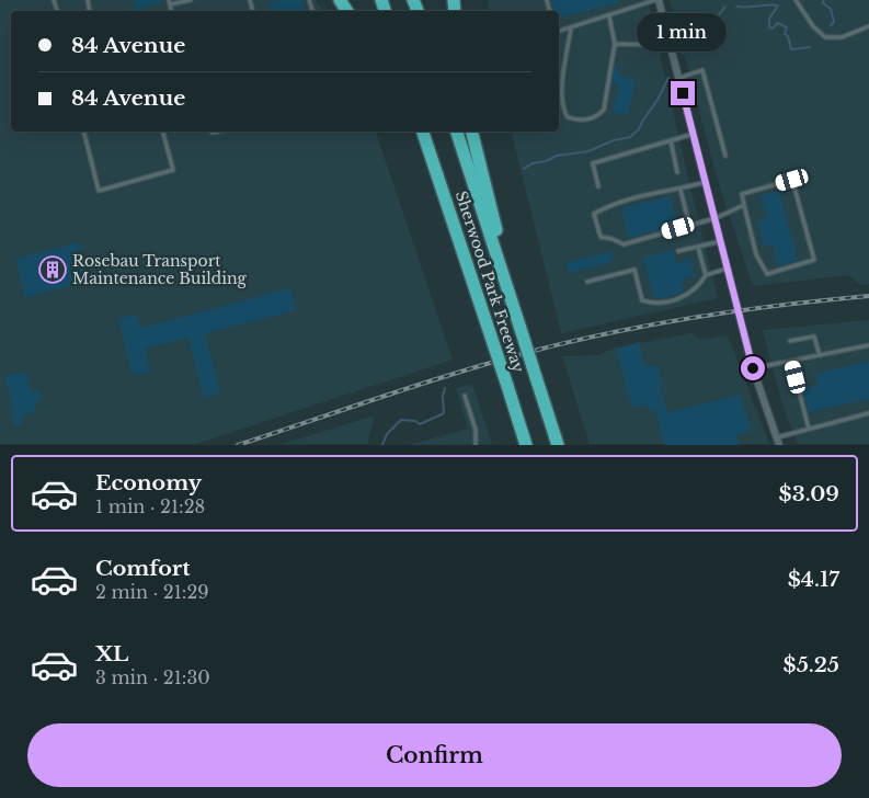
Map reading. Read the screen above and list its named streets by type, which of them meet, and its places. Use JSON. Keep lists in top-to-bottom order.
{
  "streets": {
    "highway": ["Sherwood Park Freeway"]
  },
  "places": {
    "building": ["Rosebau Transport Maintenance Building"]
  },
  "page": {
    "banner": ["84 Avenue", "84 Avenue"],
    "bubble": "1 min",
    "list": [
      {
        "name": "Economy",
        "note": "1 min · 21:28",
        "value": "$3.09"
      },
      {
        "name": "Comfort",
        "note": "2 min · 21:29",
        "value": "$4.17"
      },
      {
        "name": "XL",
        "note": "3 min · 21:30",
        "value": "$5.25"
      }
    ],
    "buttons": "Confirm"
  }
}
